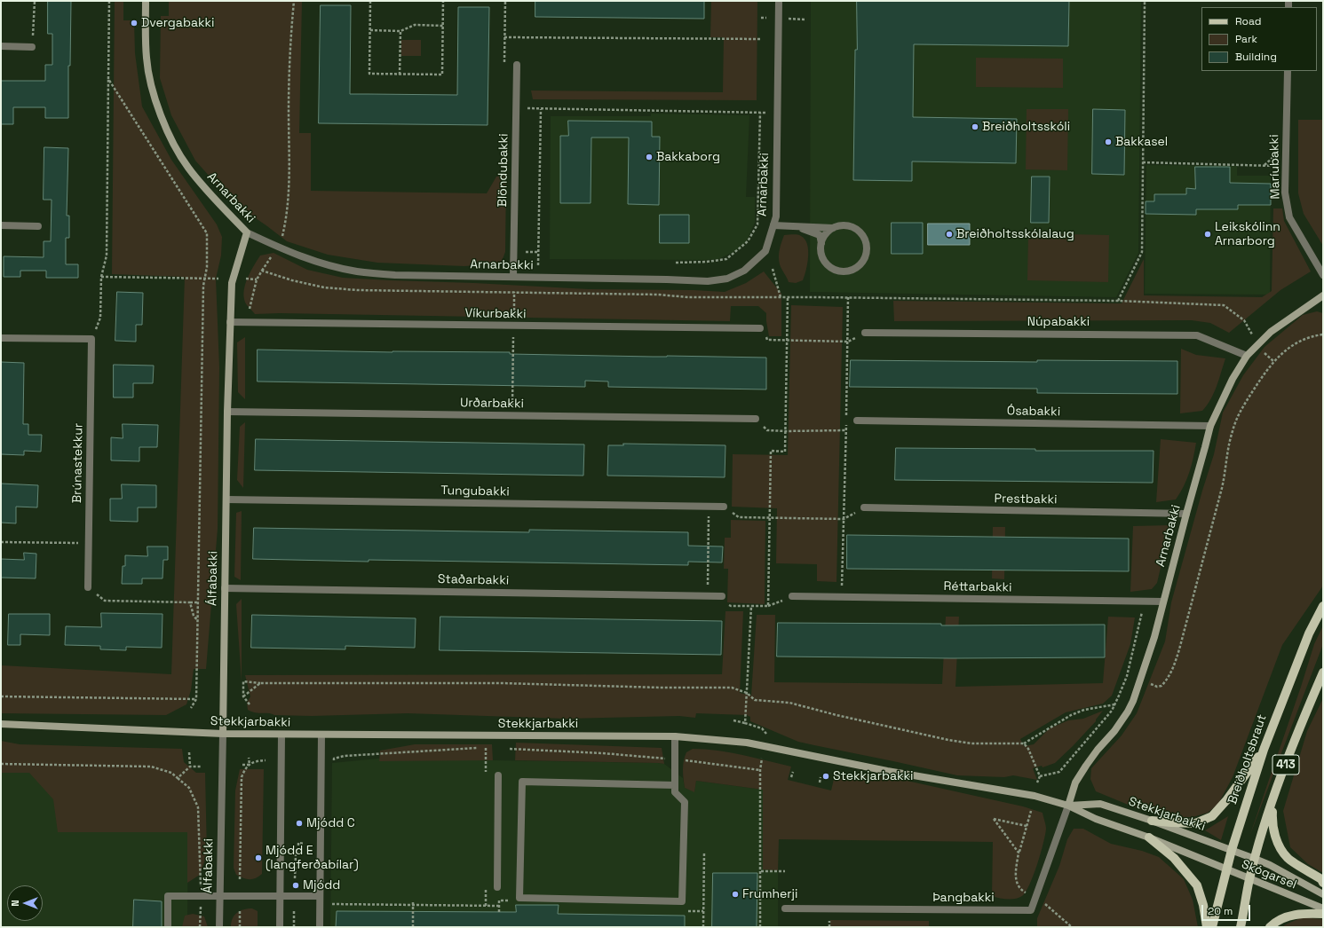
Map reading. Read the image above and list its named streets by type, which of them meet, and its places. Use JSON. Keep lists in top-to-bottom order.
{
  "streets": {
    "main road": ["Breiðholtsbraut", "413"],
    "street": [
      "Maríubakki",
      "Blöndubakki",
      "Arnarbakki",
      "Víkurbakki",
      "Núpabakki",
      "Urðarbakki",
      "Ósabakki",
      "Brúnastekkur",
      "Tungubakki",
      "Prestbakki",
      "Álfabakki",
      "Staðarbakki",
      "Réttarbakki",
      "Stekkjarbakki",
      "Skógarsel",
      "Þangbakki"
    ]
  },
  "crossings": [
    ["Blöndubakki", "Arnarbakki"],
    ["Arnarbakki", "Núpabakki"],
    ["Arnarbakki", "Ósabakki"],
    ["Arnarbakki", "Prestbakki"],
    ["Arnarbakki", "Álfabakki"],
    ["Arnarbakki", "Réttarbakki"],
    ["Arnarbakki", "Stekkjarbakki"],
    ["Arnarbakki", "Þangbakki"],
    ["Víkurbakki", "Álfabakki"],
    ["Urðarbakki", "Álfabakki"],
    ["Tungubakki", "Álfabakki"],
    ["Álfabakki", "Staðarbakki"],
    ["Álfabakki", "Stekkjarbakki"],
    ["Stekkjarbakki", "Breiðholtsbraut"],
    ["Stekkjarbakki", "413"],
    ["Stekkjarbakki", "Skógarsel"],
    ["Stekkjarbakki", "Þangbakki"],
    ["Breiðholtsbraut", "Skógarsel"],
    ["413", "Skógarsel"]
  ],
  "places": [
    "Dvergabakki",
    "Breiðholtsskóli",
    "Bakkasel",
    "Bakkaborg",
    "Breiðholtsskólalaug",
    "Leikskólinn Arnarborg",
    "Stekkjarbakki",
    "Mjódd C",
    "Mjódd E (langferðabílar)",
    "Mjódd",
    "Frumherji"
  ],
  "legend": ["Road", "Park", "Building"],
  "scale_bar": "20 m",
  "north": "left"
}
